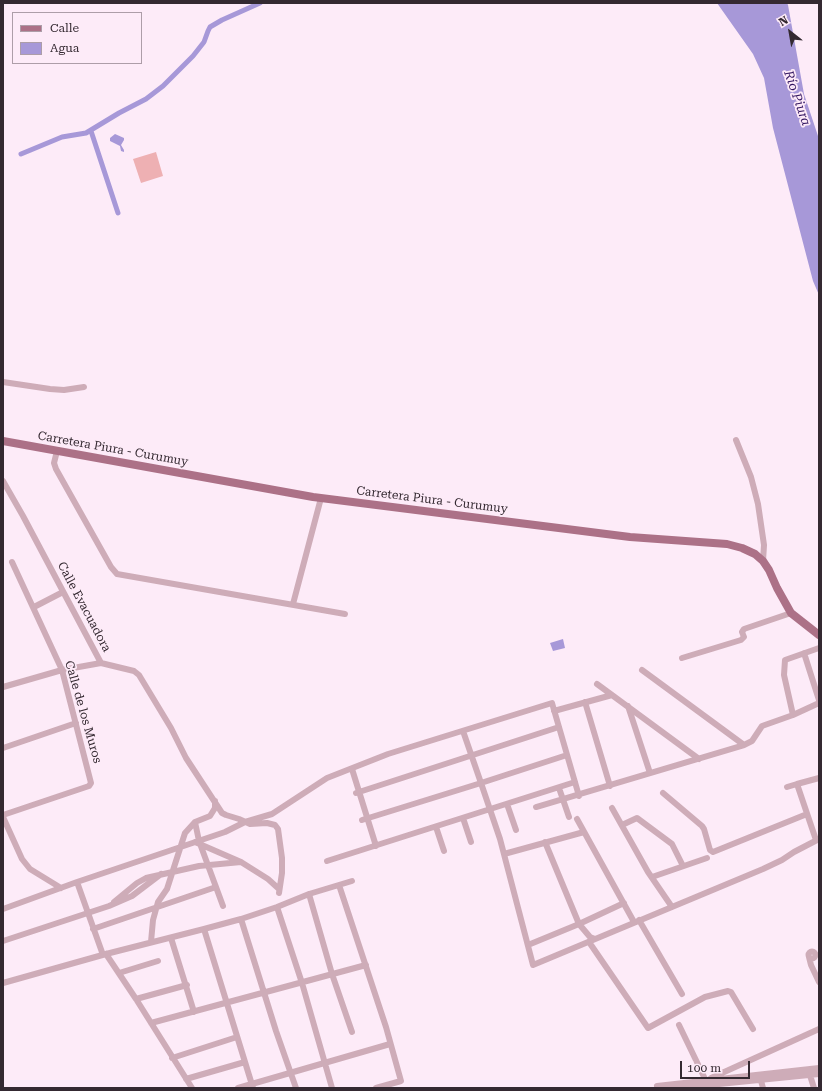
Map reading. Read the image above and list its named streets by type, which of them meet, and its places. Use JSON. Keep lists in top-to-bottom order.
{
  "streets": {
    "main road": ["Carretera Piura - Curumuy"],
    "street": ["Calle Evacuadora", "Calle de los Muros"]
  },
  "water": ["Río Piura"],
  "legend": ["Calle", "Agua"],
  "scale_bar": "100 m",
  "north": "top left"
}
